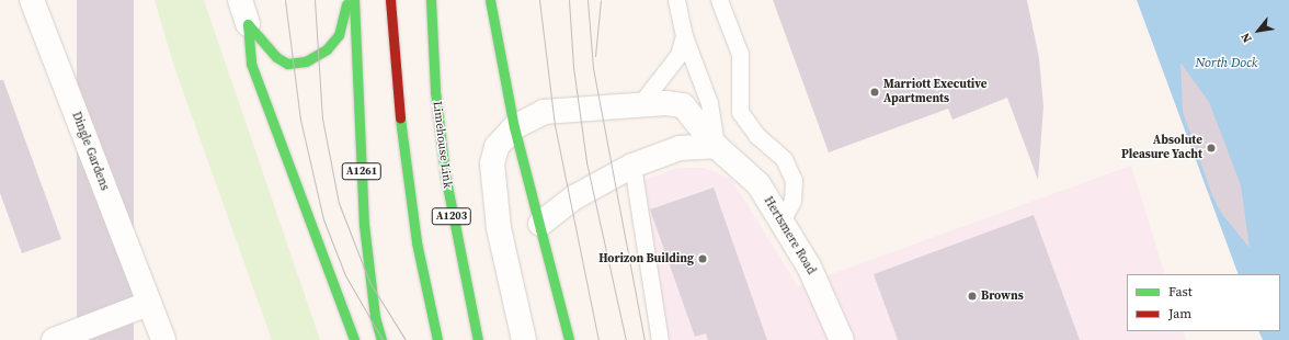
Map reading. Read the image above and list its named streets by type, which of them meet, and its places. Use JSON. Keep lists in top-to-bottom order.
{
  "streets": {
    "highway": ["Limehouse Link", "A1261", "A1203"],
    "street": ["Dingle Gardens", "Hertsmere Road"]
  },
  "water": ["North Dock"],
  "places": [
    "Marriott Executive Apartments",
    "Absolute Pleasure Yacht",
    "Horizon Building",
    "Browns"
  ],
  "legend": ["Fast", "Jam"],
  "north": "bottom left"
}
